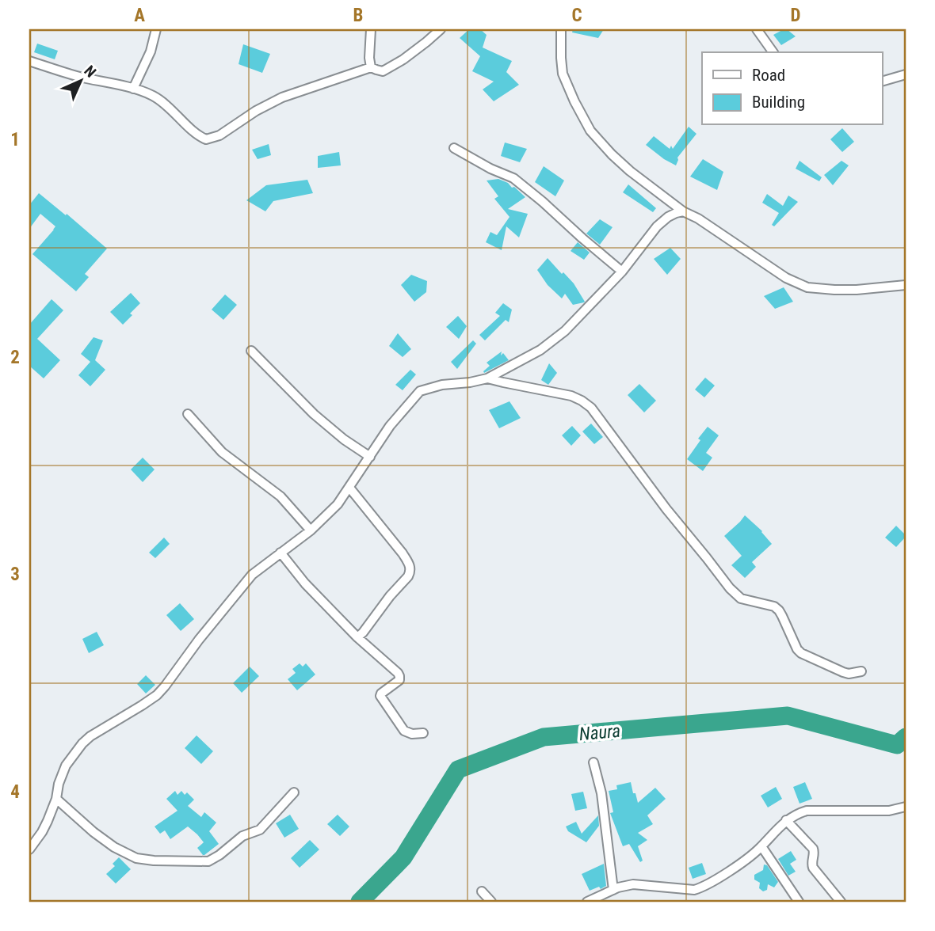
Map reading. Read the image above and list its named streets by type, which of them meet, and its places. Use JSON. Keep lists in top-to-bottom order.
{
  "water": ["Naura"],
  "legend": ["Road", "Building"],
  "north": "top right",
  "grid": {
    "columns": [
      "A",
      "B",
      "C",
      "D"
    ],
    "rows": [
      "1",
      "2",
      "3",
      "4"
    ]
  }
}
